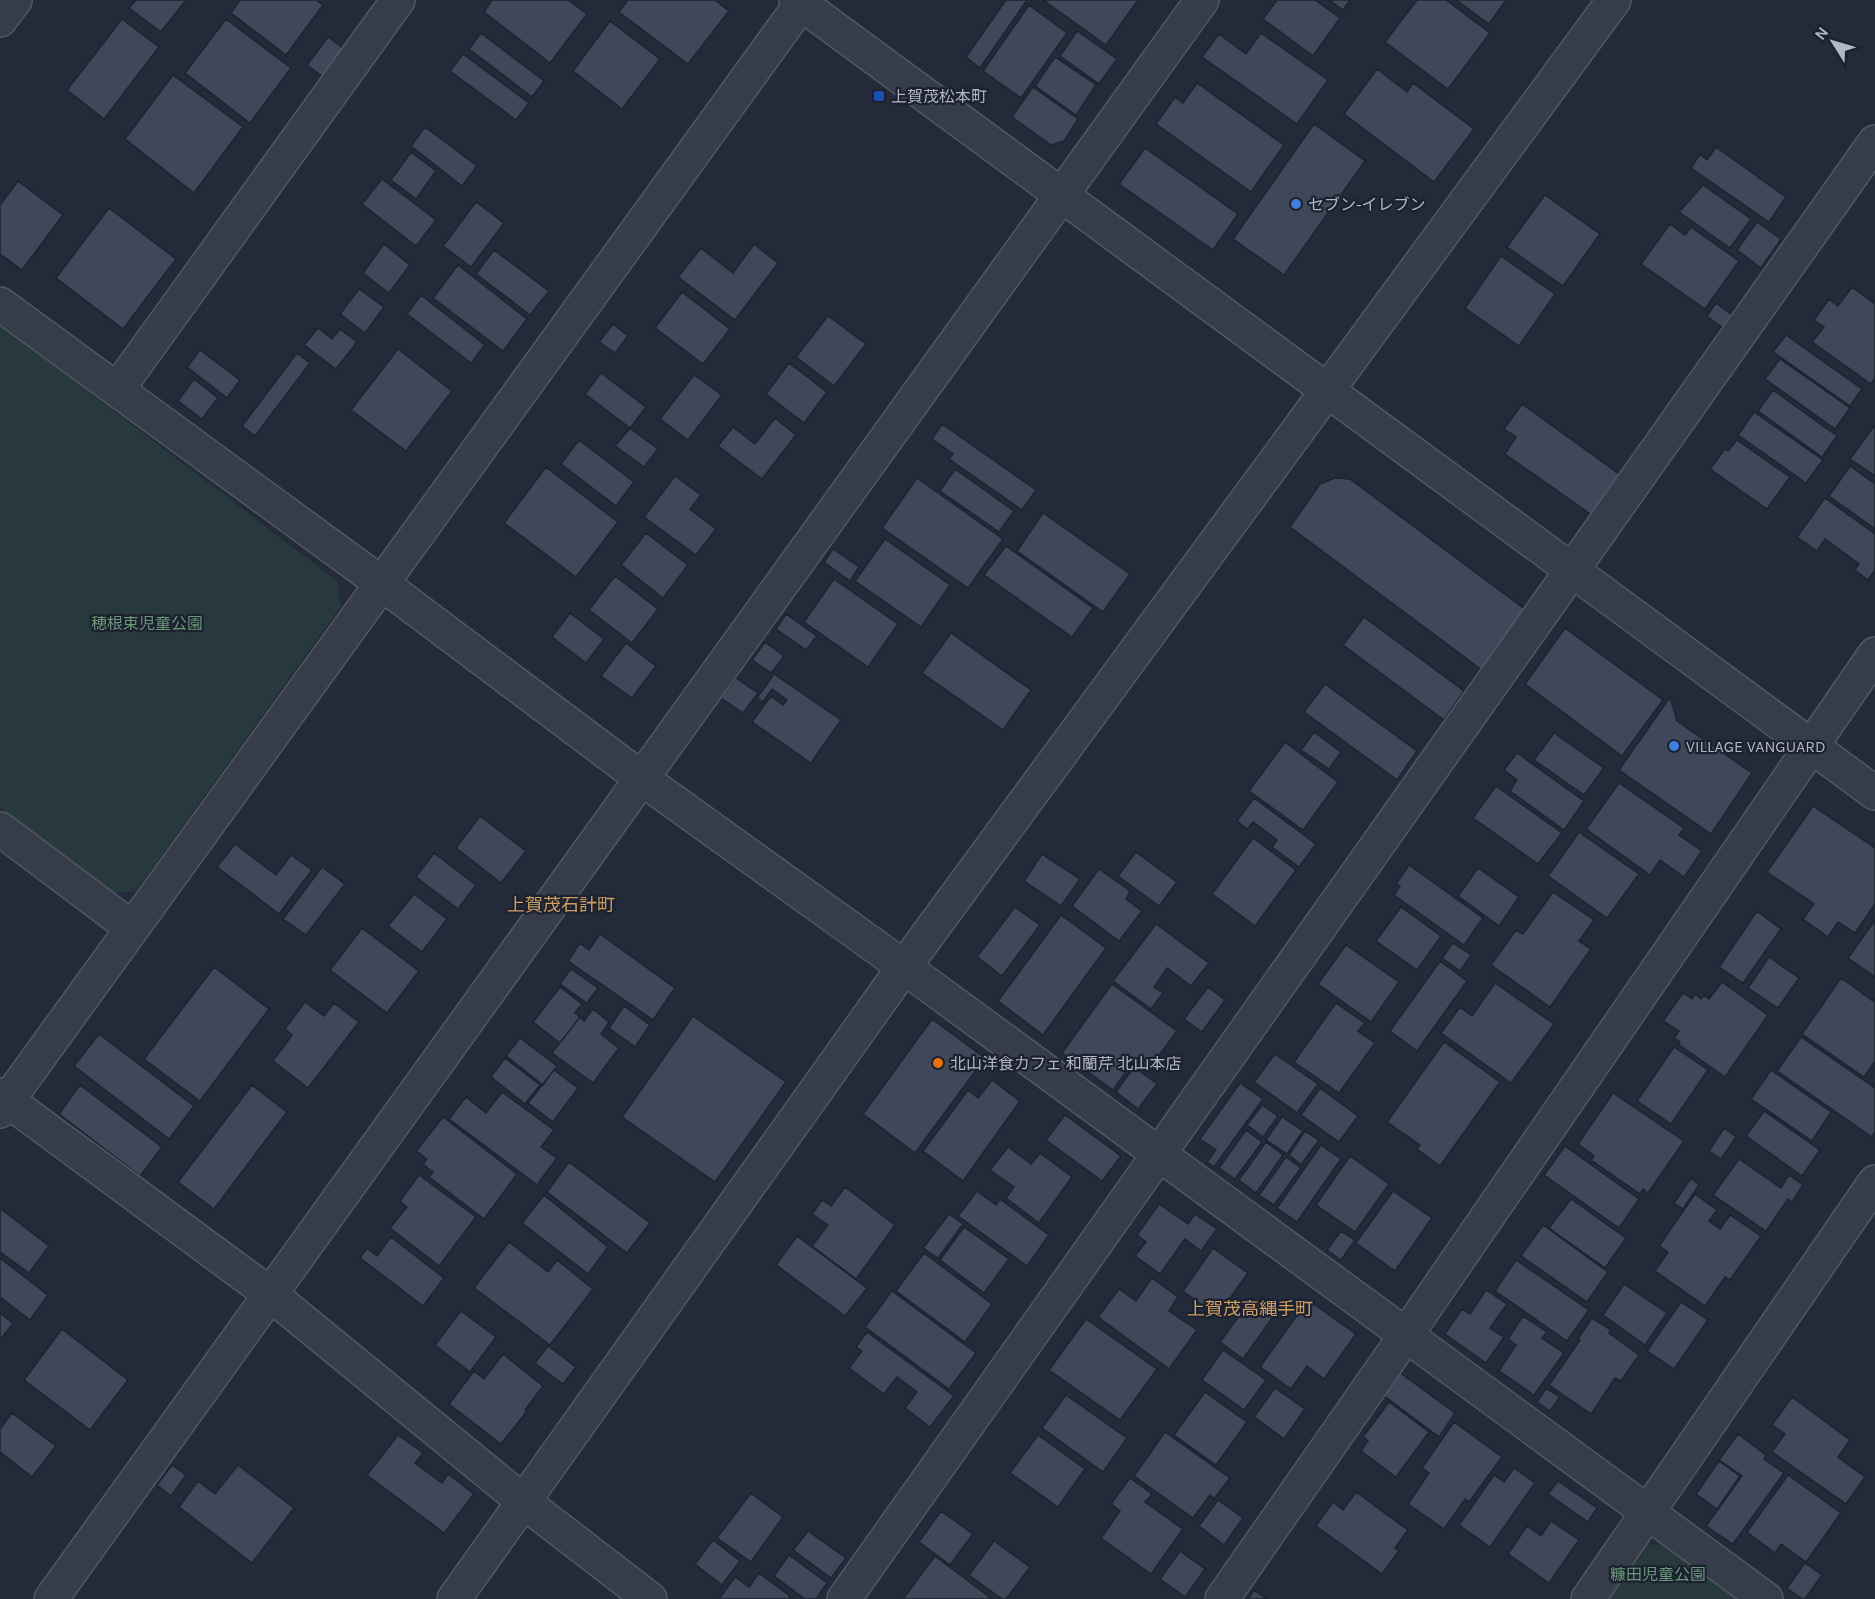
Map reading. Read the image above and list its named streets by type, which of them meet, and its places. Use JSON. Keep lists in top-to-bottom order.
{
  "districts": ["上賀茂石計町", "上賀茂高縄手町"],
  "parks": ["穂根束児童公園", "糠田児童公園"],
  "places": {
    "transit": ["上賀茂松本町"],
    "other": ["セブン-イレブン", "VILLAGE VANGUARD", "北山洋食カフェ 和蘭芹 北山本店"]
  },
  "north": "top left"
}
